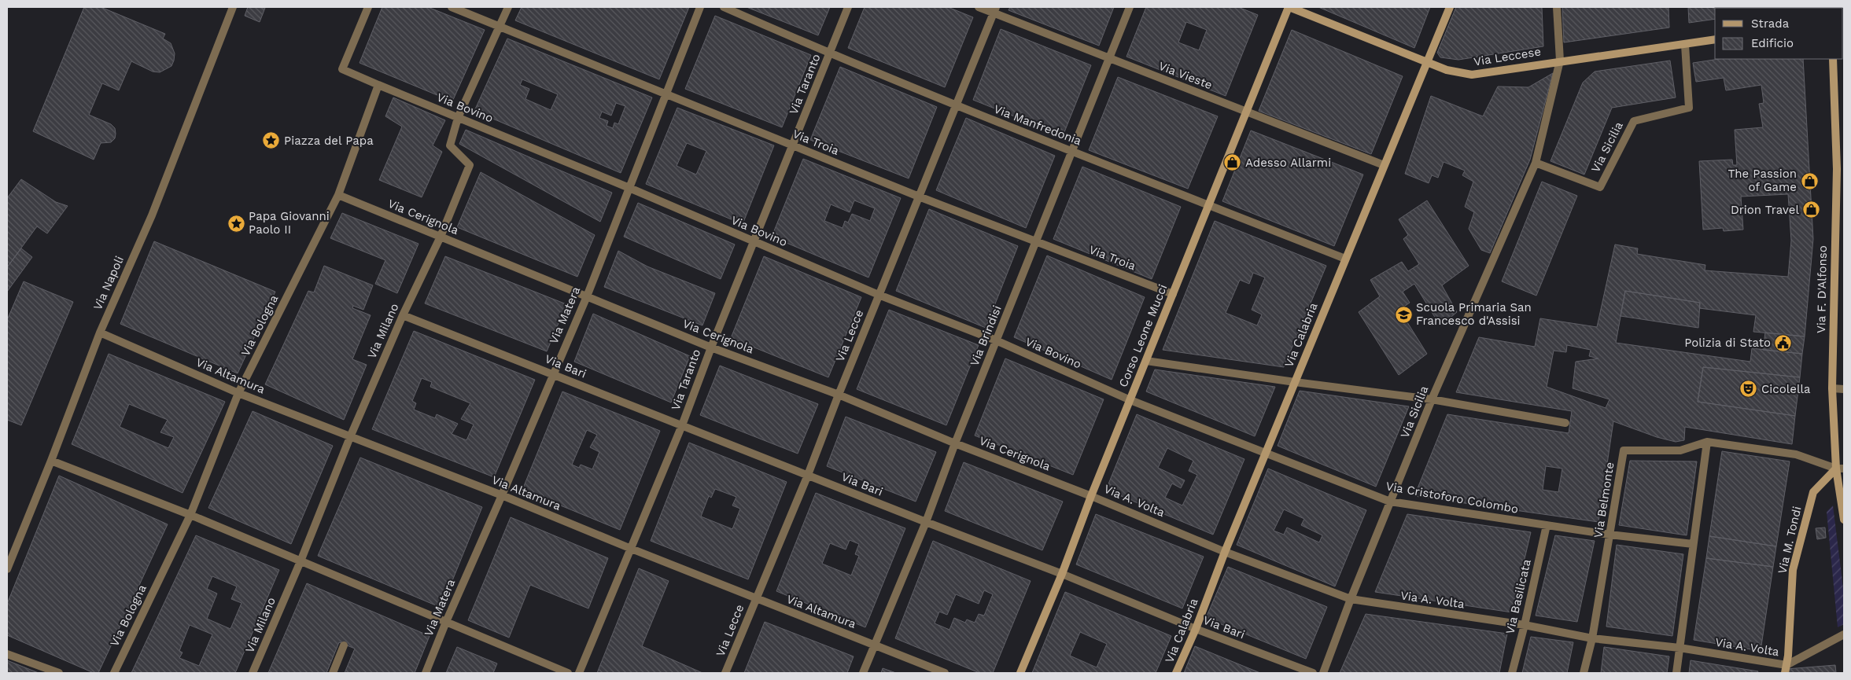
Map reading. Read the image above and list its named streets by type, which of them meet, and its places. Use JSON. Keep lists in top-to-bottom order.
{
  "streets": {
    "street": [
      "Via Leccese",
      "Via Vieste",
      "Via Taranto",
      "Via Bovino",
      "Via Manfredonia",
      "Via Troia",
      "Via Sicilia",
      "Via Cerignola",
      "Via Napoli",
      "Via F. D'Alfonso",
      "Via Matera",
      "Via Bologna",
      "Via Milano",
      "Via Calabria",
      "Via Lecce",
      "Via Brindisi",
      "Corso Leone Mucci",
      "Via Bari",
      "Via Altamura",
      "Via Cristoforo Colombo",
      "Via Belmonte",
      "Via A. Volta",
      "Via M. Tondi",
      "Via Basilicata"
    ]
  },
  "crossings": [
    ["Via Leccese", "Via Sicilia"],
    ["Via Leccese", "Via Calabria"],
    ["Via Leccese", "Corso Leone Mucci"],
    ["Via Vieste", "Via Calabria"],
    ["Via Vieste", "Via Lecce"],
    ["Via Vieste", "Via Brindisi"],
    ["Via Vieste", "Corso Leone Mucci"],
    ["Via Taranto", "Via Bovino"],
    ["Via Taranto", "Via Manfredonia"],
    ["Via Taranto", "Via Troia"],
    ["Via Taranto", "Via Cerignola"],
    ["Via Taranto", "Via Bari"],
    ["Via Taranto", "Via Altamura"],
    ["Via Bovino", "Via Matera"],
    ["Via Bovino", "Via Bologna"],
    ["Via Bovino", "Via Milano"],
    ["Via Bovino", "Via Lecce"],
    ["Via Bovino", "Via Brindisi"],
    ["Via Bovino", "Corso Leone Mucci"],
    ["Via Bovino", "Via Cristoforo Colombo"],
    ["Via Manfredonia", "Via Calabria"],
    ["Via Manfredonia", "Via Lecce"],
    ["Via Manfredonia", "Via Brindisi"],
    ["Via Manfredonia", "Corso Leone Mucci"],
    ["Via Troia", "Via Matera"],
    ["Via Troia", "Via Milano"],
    ["Via Troia", "Via Lecce"],
    ["Via Troia", "Via Brindisi"],
    ["Via Troia", "Corso Leone Mucci"],
    ["Via Sicilia", "Via Cristoforo Colombo"],
    ["Via Sicilia", "Via A. Volta"],
    ["Via Cerignola", "Via Matera"],
    ["Via Cerignola", "Via Bologna"],
    ["Via Cerignola", "Via Milano"],
    ["Via Cerignola", "Via Lecce"],
    ["Via Cerignola", "Via Brindisi"],
    ["Via Cerignola", "Corso Leone Mucci"],
    ["Via Cerignola", "Via A. Volta"],
    ["Via Napoli", "Via Altamura"],
    ["Via F. D'Alfonso", "Via Belmonte"],
    ["Via F. D'Alfonso", "Via M. Tondi"],
    ["Via Matera", "Via Bari"],
    ["Via Matera", "Via Altamura"],
    ["Via Bologna", "Via Altamura"],
    ["Via Milano", "Via Bari"],
    ["Via Milano", "Via Altamura"],
    ["Via Calabria", "Via Bari"],
    ["Via Calabria", "Via Cristoforo Colombo"],
    ["Via Calabria", "Via A. Volta"],
    ["Via Lecce", "Via Bari"],
    ["Via Lecce", "Via Altamura"],
    ["Via Brindisi", "Via Bari"],
    ["Via Brindisi", "Via Altamura"],
    ["Corso Leone Mucci", "Via Bari"],
    ["Corso Leone Mucci", "Via Cristoforo Colombo"],
    ["Corso Leone Mucci", "Via A. Volta"],
    ["Via Cristoforo Colombo", "Via Belmonte"],
    ["Via Cristoforo Colombo", "Via Basilicata"],
    ["Via Belmonte", "Via A. Volta"],
    ["Via Belmonte", "Via M. Tondi"],
    ["Via A. Volta", "Via M. Tondi"],
    ["Via A. Volta", "Via Basilicata"]
  ],
  "places": {
    "place": ["Piazza del Papa", "Papa Giovanni Paolo II"],
    "shop": ["Adesso Allarmi", "The Passion of Game", "Drion Travel"],
    "school or university": ["Scuola Primaria San Francesco d'Assisi"],
    "public building": ["Polizia di Stato"],
    "theatre": ["Cicolella"]
  },
  "legend": ["Strada", "Edificio"]
}
